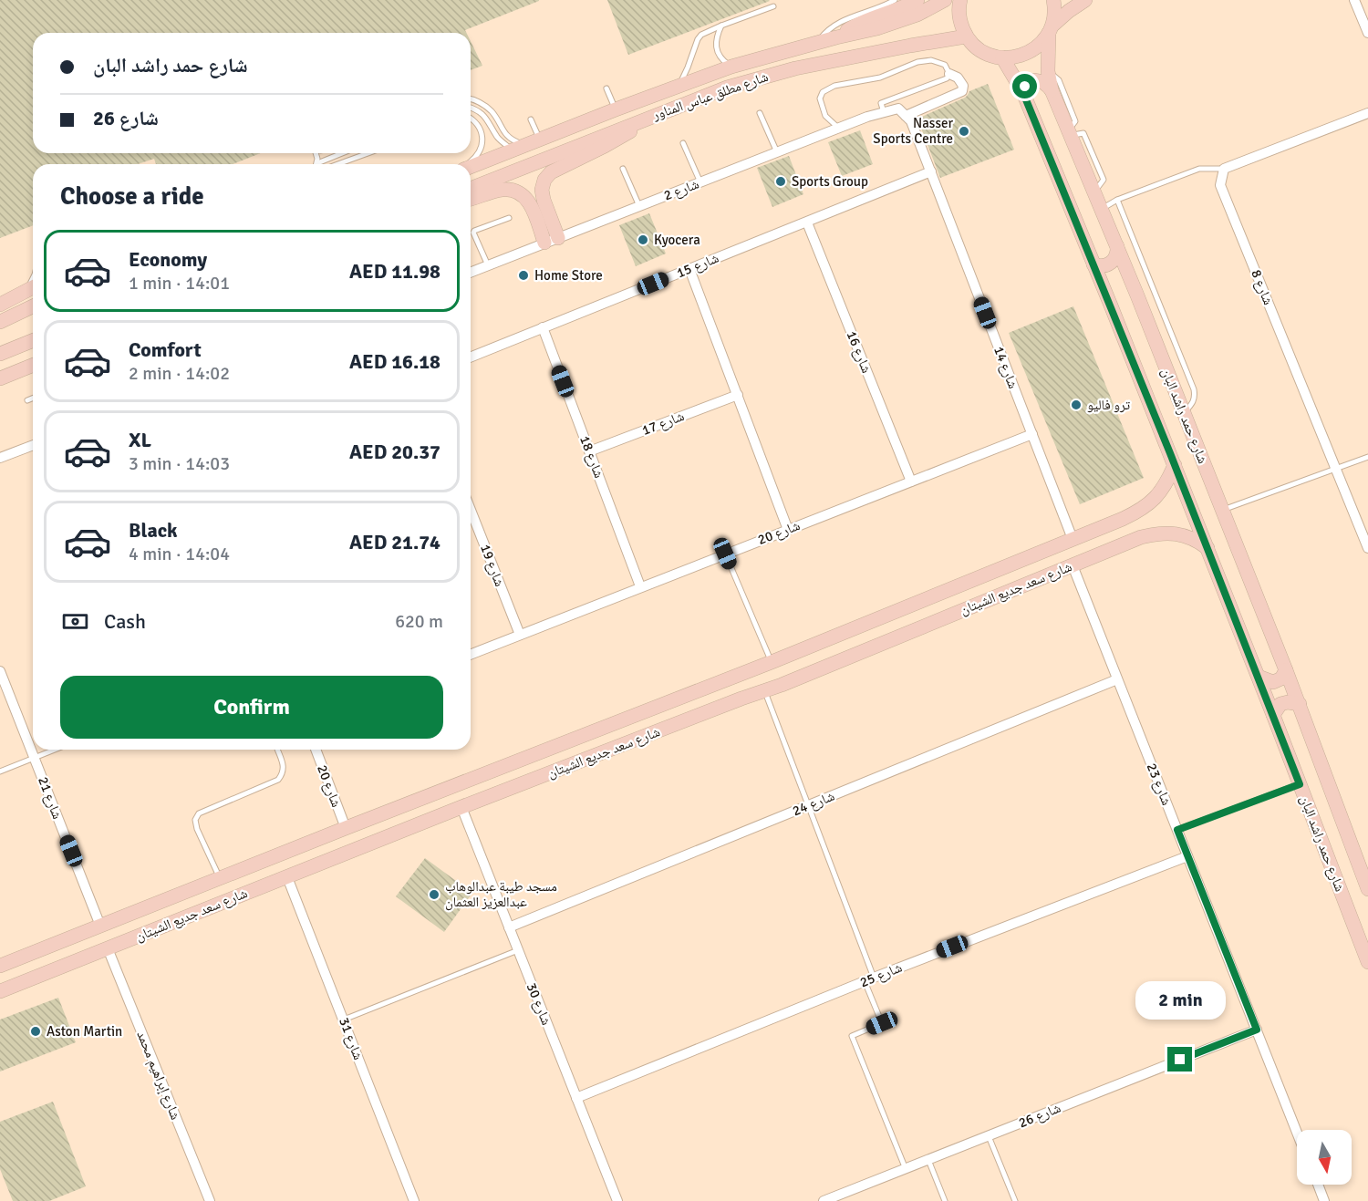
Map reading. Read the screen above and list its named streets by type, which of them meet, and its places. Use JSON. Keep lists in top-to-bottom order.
{
  "streets": {
    "street": [
      "شارع مطلق عباس المناور",
      "شارع 2",
      "شارع 15",
      "شارع 8",
      "شارع 16",
      "شارع 14",
      "شارع حمد راشد البان",
      "شارع 17",
      "شارع 18",
      "شارع 20",
      "شارع 19",
      "شارع سعد جديع الشيتان",
      "شارع 23",
      "شارع 21",
      "شارع 24",
      "شارع 25",
      "شارع 30",
      "شارع 31",
      "شارع إبراهيم محمد",
      "شارع 26"
    ]
  },
  "crossings": [
    ["شارع 2", "شارع 14"],
    ["شارع 15", "شارع 16"],
    ["شارع 15", "شارع 14"],
    ["شارع 15", "شارع 18"],
    ["شارع 16", "شارع 20"],
    ["شارع 14", "شارع 20"],
    ["شارع 14", "شارع سعد جديع الشيتان"],
    ["شارع حمد راشد البان", "شارع سعد جديع الشيتان"],
    ["شارع 17", "شارع 18"],
    ["شارع 18", "شارع 20"],
    ["شارع 20", "شارع 19"],
    ["شارع 20", "شارع سعد جديع الشيتان"],
    ["شارع سعد جديع الشيتان", "شارع 23"],
    ["شارع سعد جديع الشيتان", "شارع 21"],
    ["شارع سعد جديع الشيتان", "شارع 30"],
    ["شارع سعد جديع الشيتان", "شارع 31"],
    ["شارع سعد جديع الشيتان", "شارع إبراهيم محمد"],
    ["شارع 23", "شارع 24"],
    ["شارع 23", "شارع 25"],
    ["شارع 23", "شارع 26"],
    ["شارع 24", "شارع 30"],
    ["شارع 25", "شارع 30"]
  ],
  "places": [
    "Nasser Sports Centre",
    "Sports Group",
    "Kyocera",
    "Home Store",
    "ترو فاليو",
    "مسجد طيبة عبدالوهاب عبدالعزيز العثمان",
    "Aston Martin"
  ],
  "north": "bottom",
  "page": {
    "banner": ["شارع حمد راشد البان", "شارع 26"],
    "heading": "Choose a ride",
    "list": [
      {
        "name": "Economy",
        "note": "1 min · 14:01",
        "value": "AED 11.98"
      },
      {
        "name": "Comfort",
        "note": "2 min · 14:02",
        "value": "AED 16.18"
      },
      {
        "name": "XL",
        "note": "3 min · 14:03",
        "value": "AED 20.37"
      },
      {
        "name": "Black",
        "note": "4 min · 14:04",
        "value": "AED 21.74"
      }
    ],
    "pay": ["Cash", "620 m"],
    "buttons": "Confirm",
    "bubble": "2 min"
  }
}
